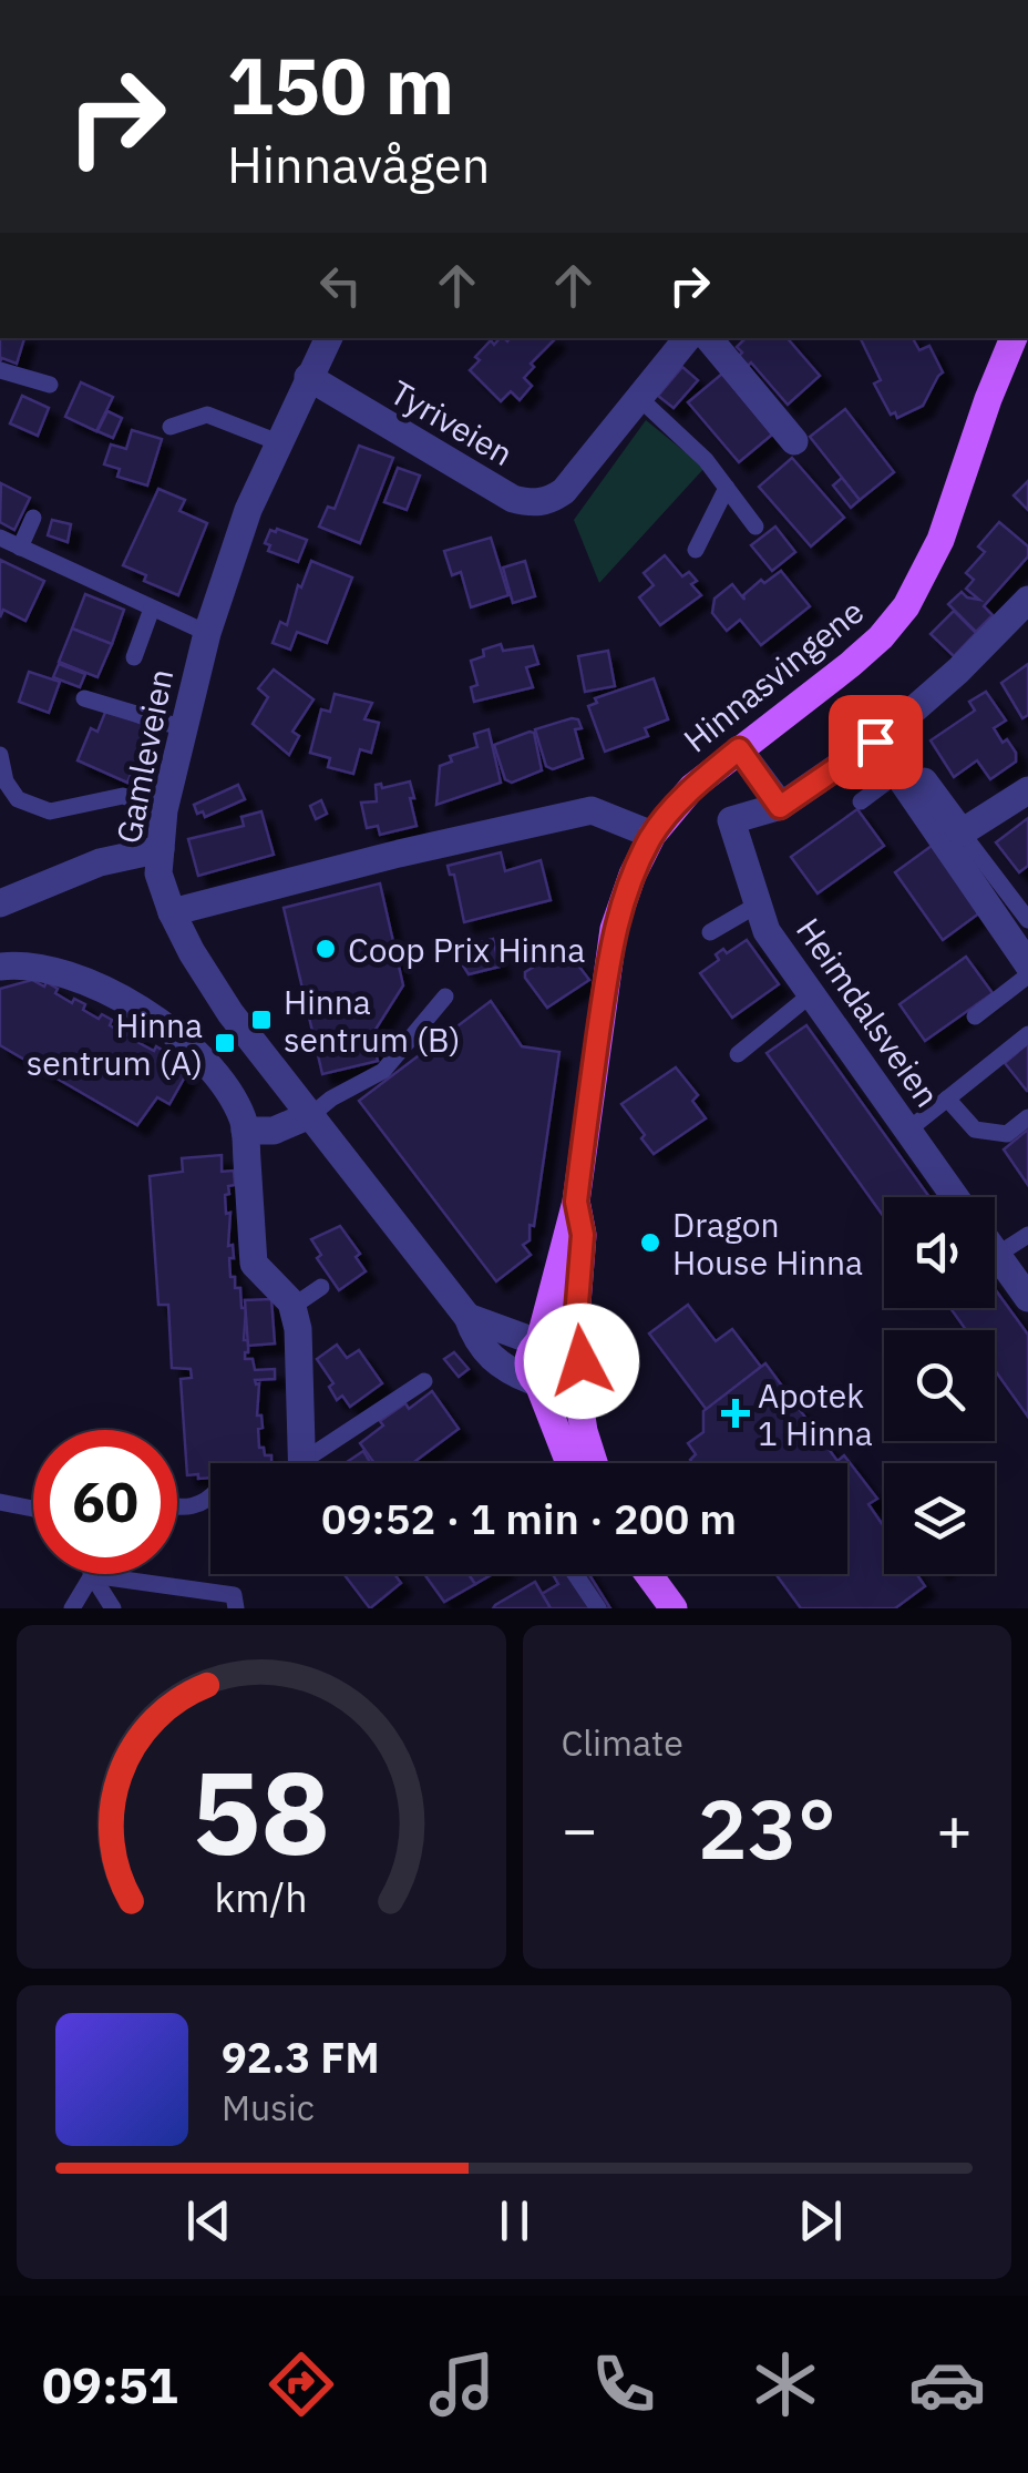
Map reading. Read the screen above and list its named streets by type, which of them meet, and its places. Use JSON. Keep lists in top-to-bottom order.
{
  "streets": {
    "main road": ["Hinnasvingene"],
    "street": ["Tyriveien", "Gamleveien", "Heimdalsveien"]
  },
  "crossings": [
    ["Tyriveien", "Gamleveien"],
    ["Hinnasvingene", "Gamleveien"]
  ],
  "places": {
    "other": ["Coop Prix Hinna", "Dragon House Hinna"],
    "transit": ["Hinna sentrum (B)", "Hinna sentrum (A)"],
    "health": ["Apotek 1 Hinna"]
  },
  "page": {
    "turn": ["150 m", "Hinnavågen"],
    "limit": "60",
    "trip": "09:52 · 1 min · 200 m",
    "tile": "Climate",
    "heat": ["−", "23°", "+"],
    "song": ["92.3 FM", "Music"],
    "tabs": "09:51",
    "gauge": ["58", "km/h"]
  }
}
